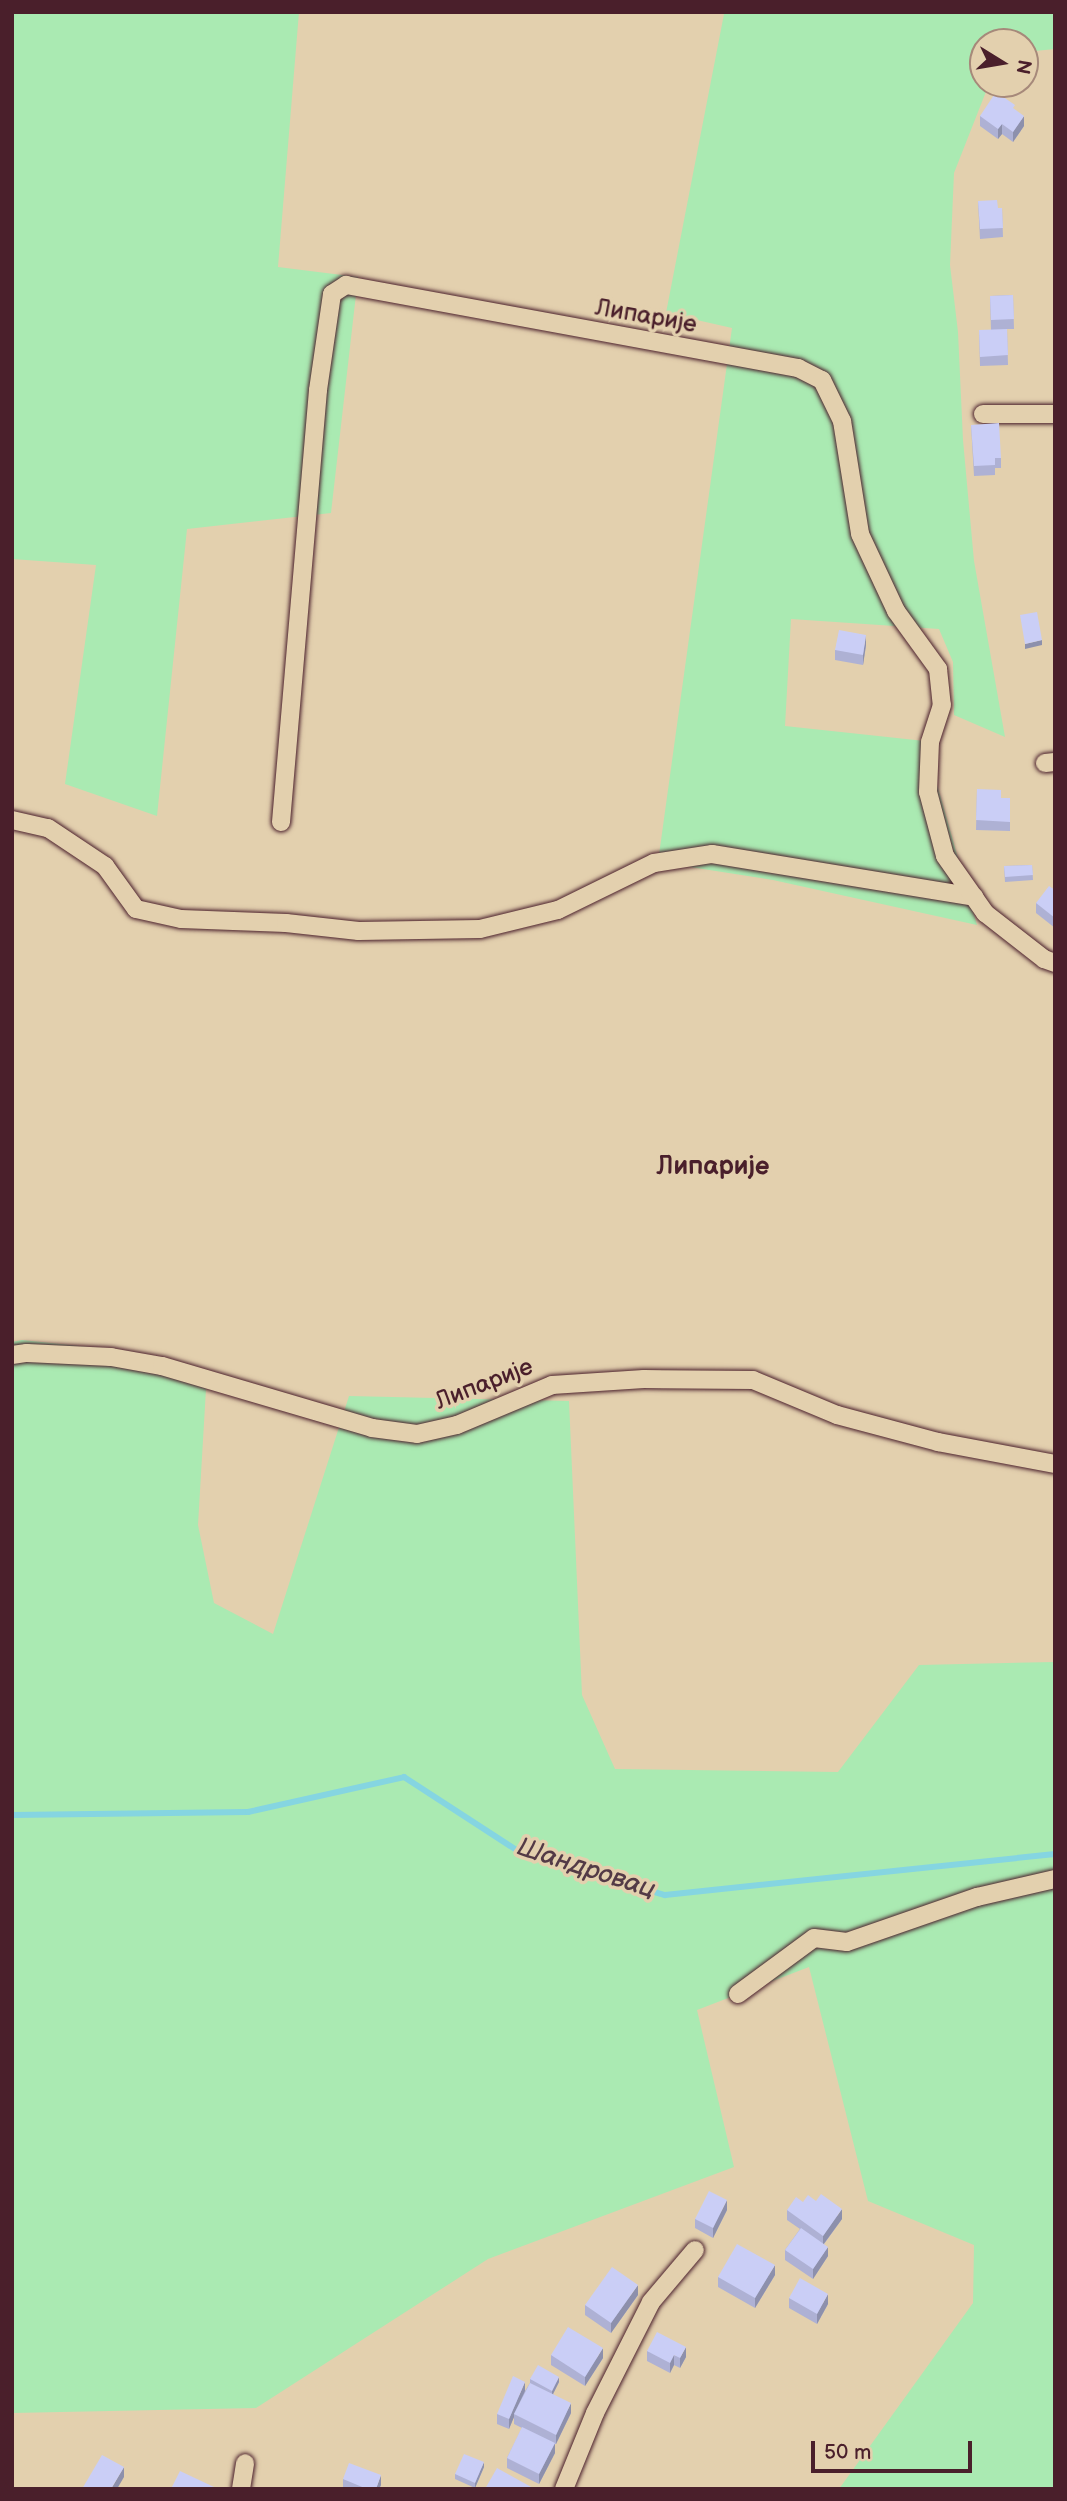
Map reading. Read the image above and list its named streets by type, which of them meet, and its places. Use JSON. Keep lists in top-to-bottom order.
{
  "streets": {
    "street": ["Липарије"]
  },
  "districts": ["Липарије"],
  "water": ["Шандровац"],
  "scale_bar": "50 m",
  "north": "right"
}
